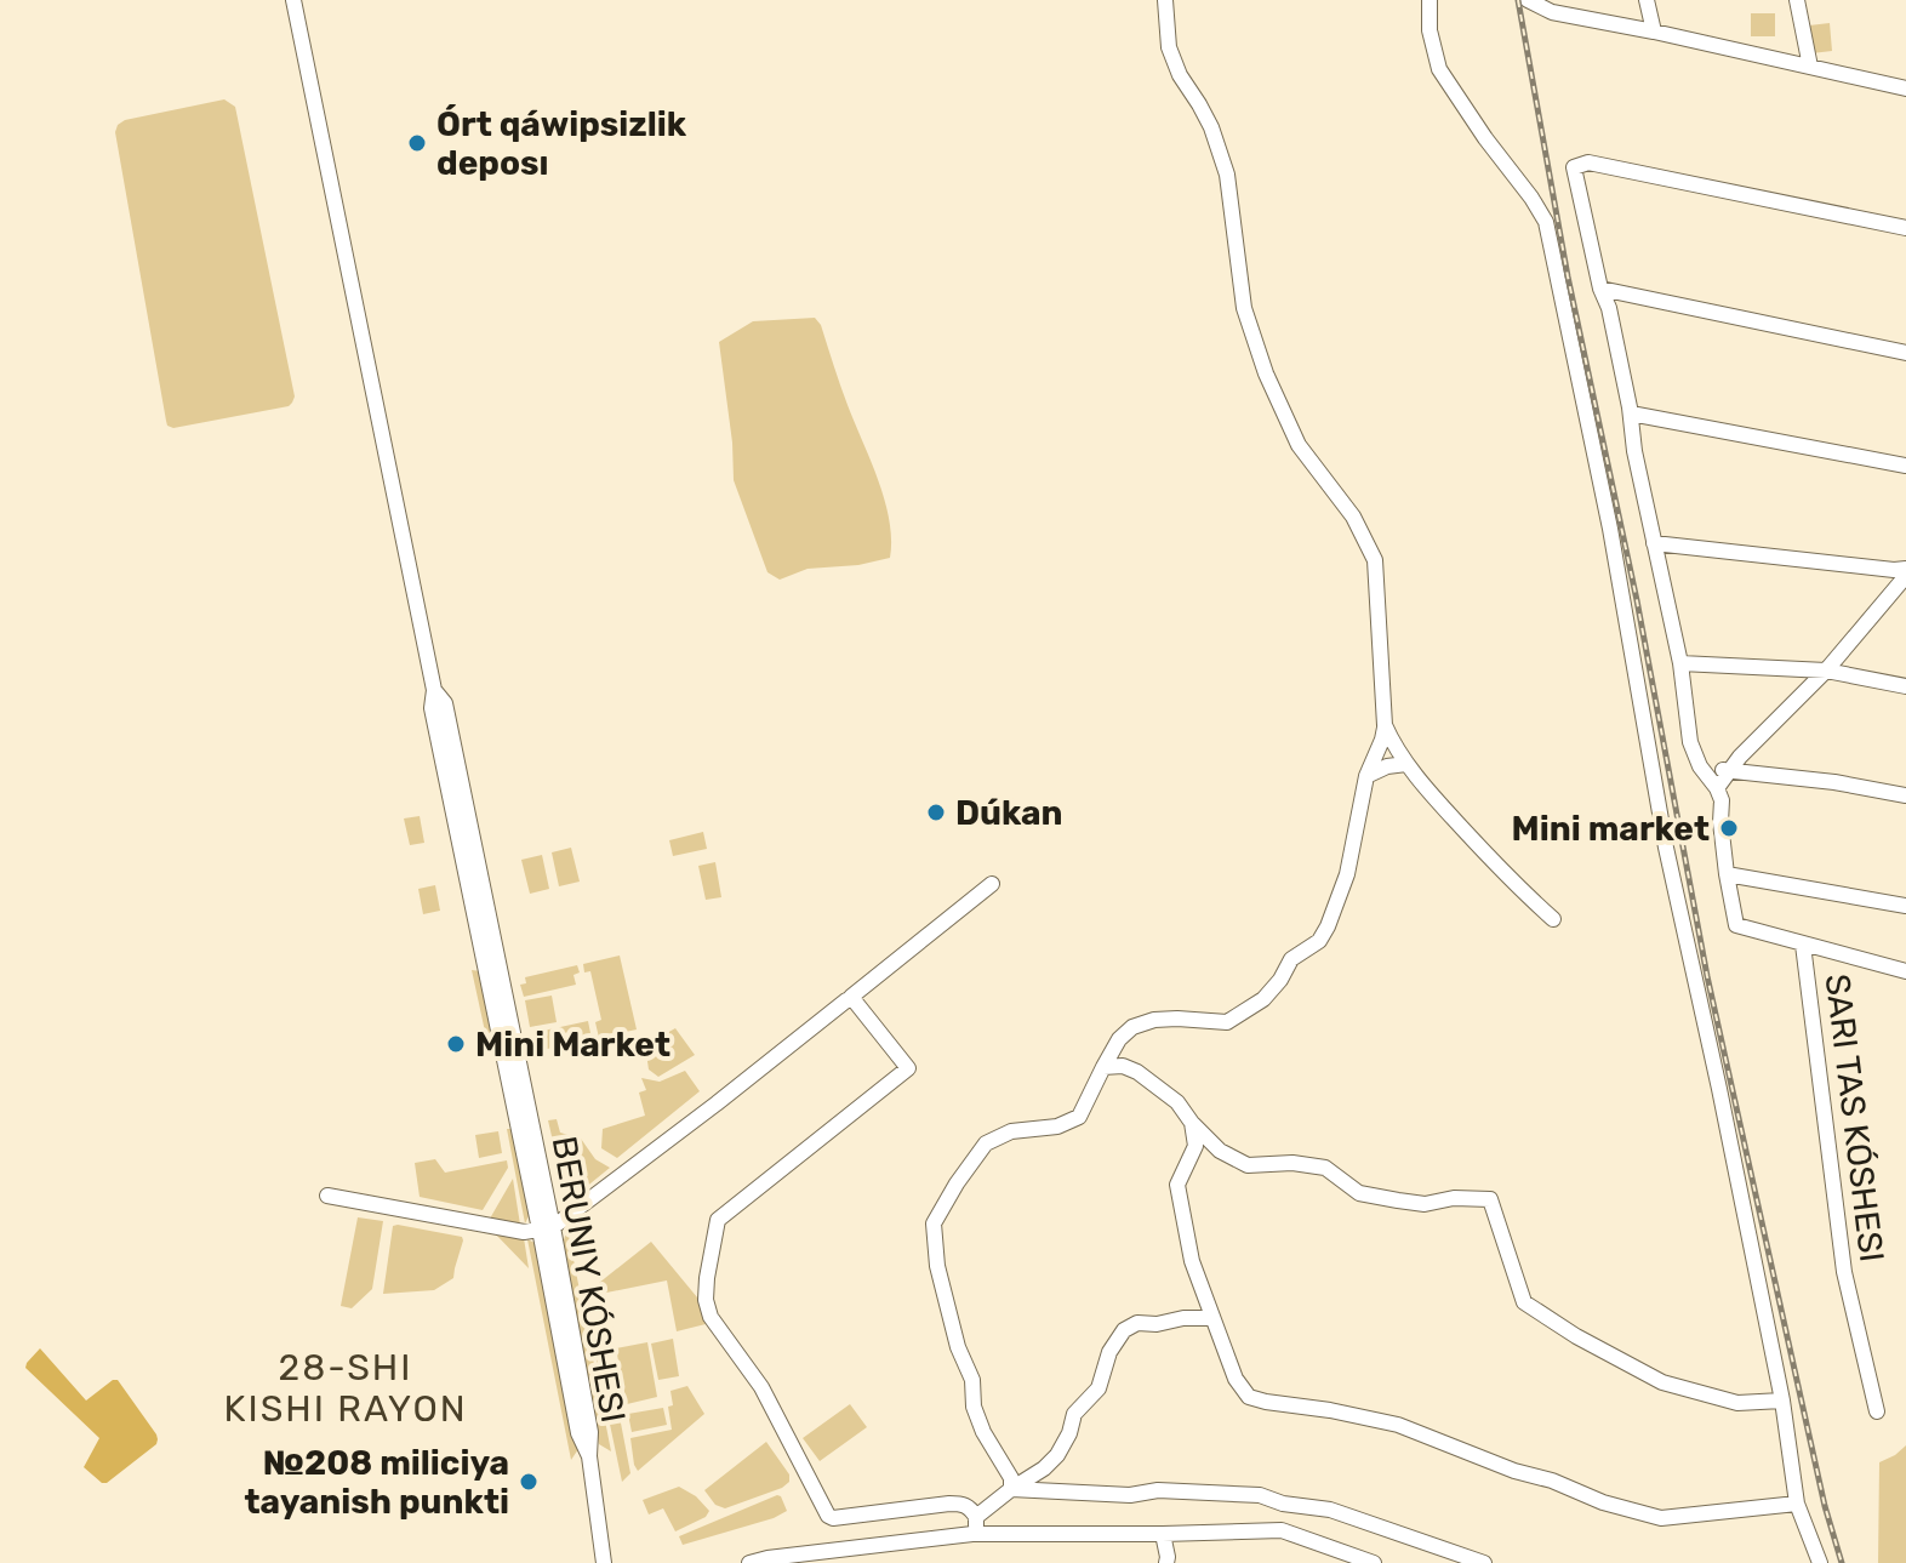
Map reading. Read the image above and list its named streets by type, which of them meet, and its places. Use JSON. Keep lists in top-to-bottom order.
{
  "streets": {
    "street": ["BERUNIY KÓSHESI"]
  },
  "districts": ["28-SHI KISHI RAYON"],
  "places": [
    "Órt qáwipsizlik deposı",
    "Dúkan",
    "Mini market",
    "Mini Market",
    "№208 miliciya tayanish punkti"
  ]
}
